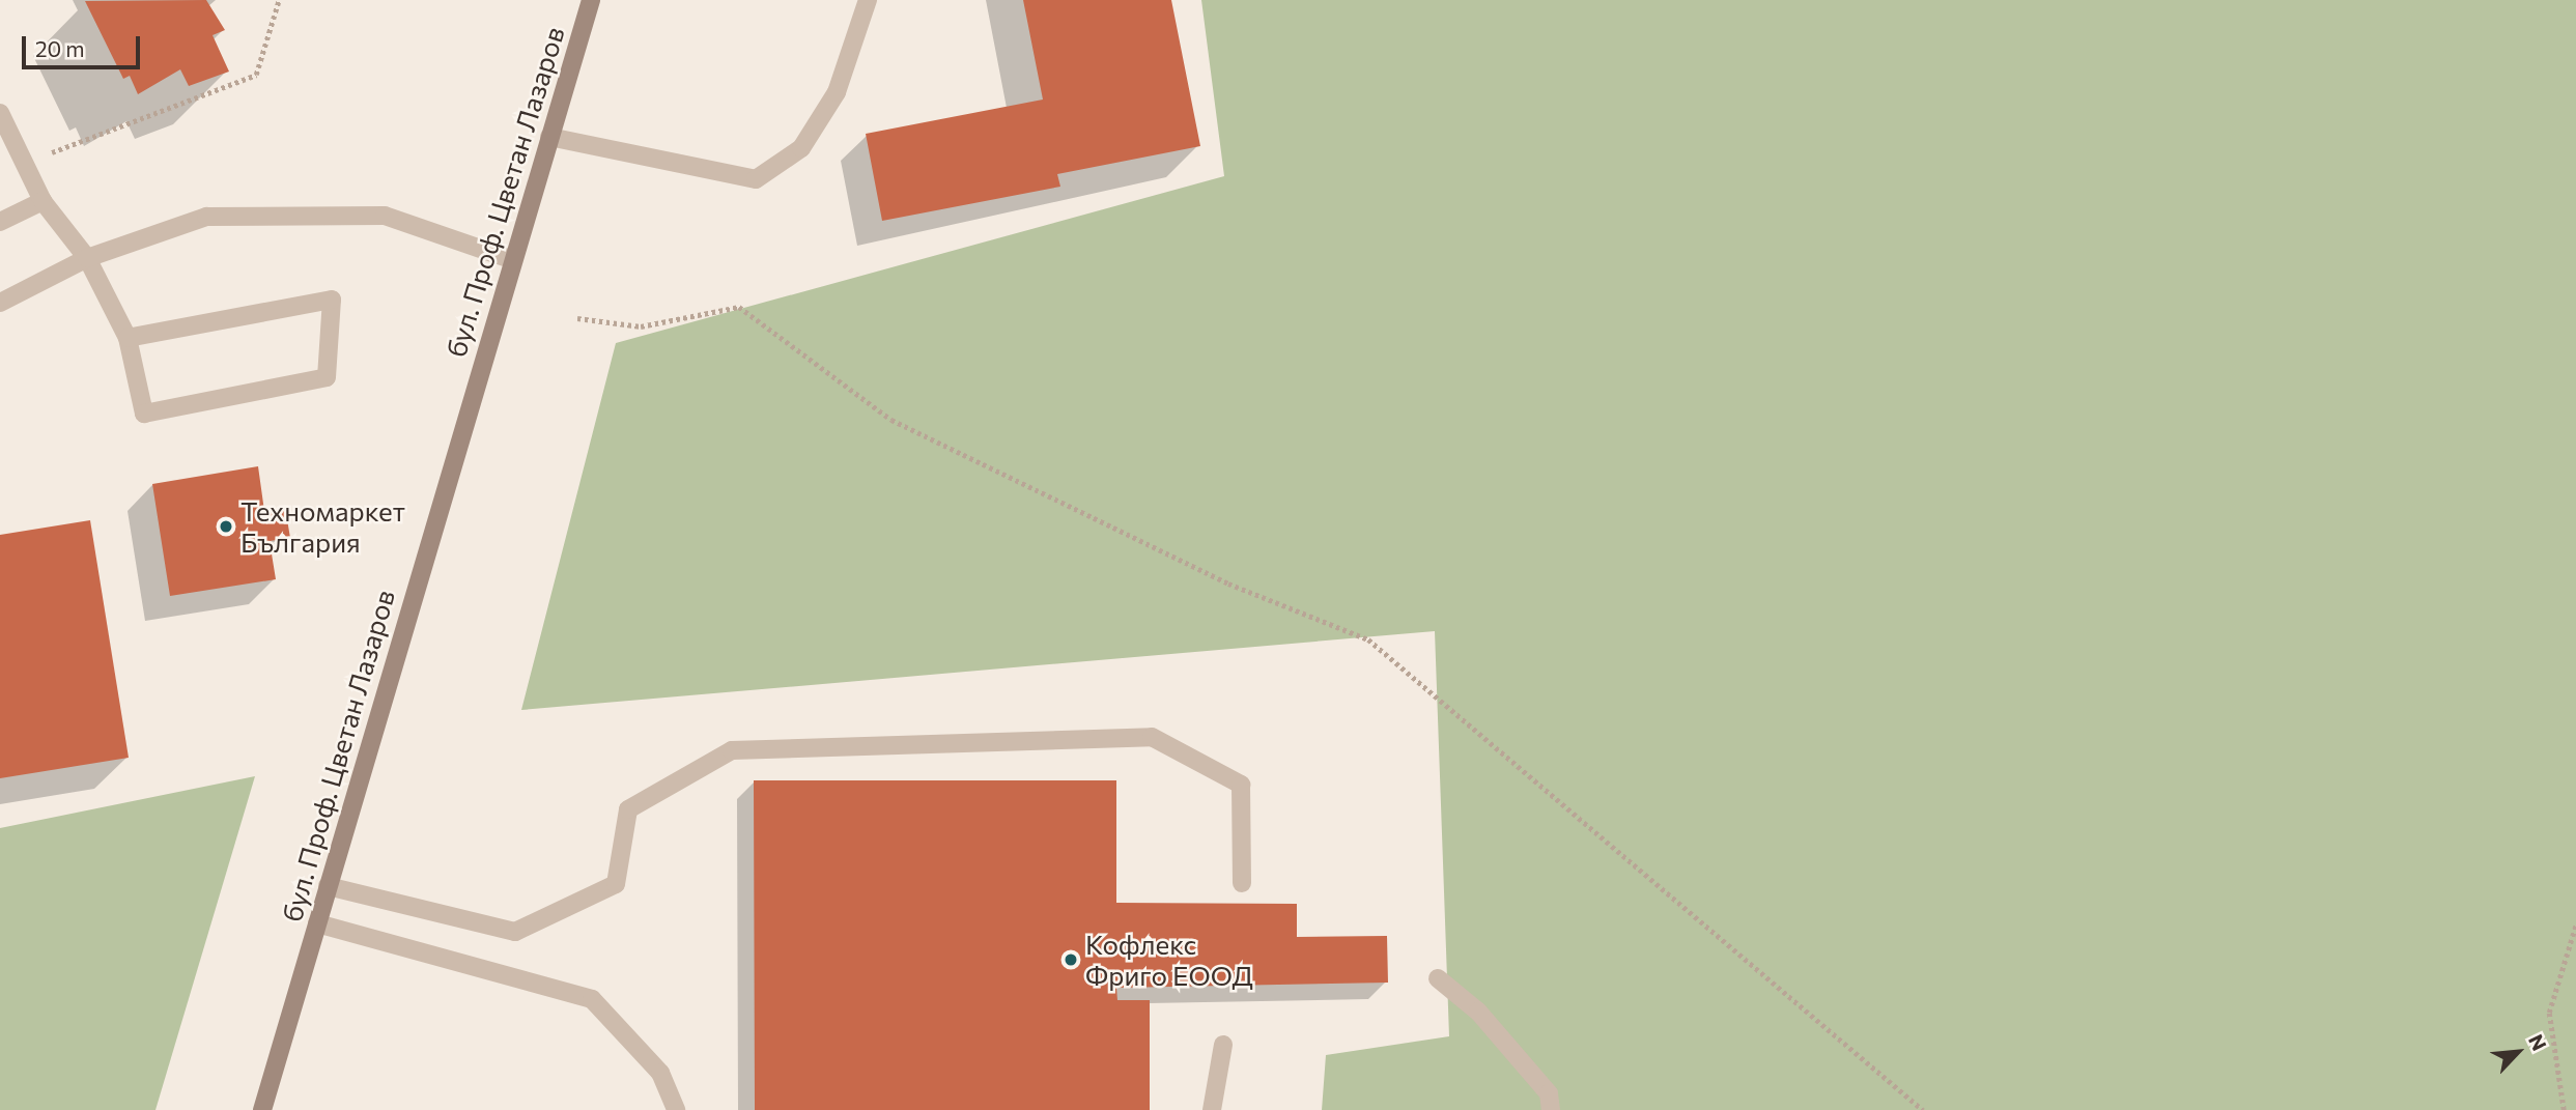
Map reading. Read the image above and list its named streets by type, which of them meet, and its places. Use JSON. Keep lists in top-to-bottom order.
{
  "streets": {
    "main road": ["бул. Проф. Цветан Лазаров"]
  },
  "places": ["Техномаркет България", "Кофлекс Фриго ЕООД"],
  "scale_bar": "20 m",
  "north": "top right"
}
